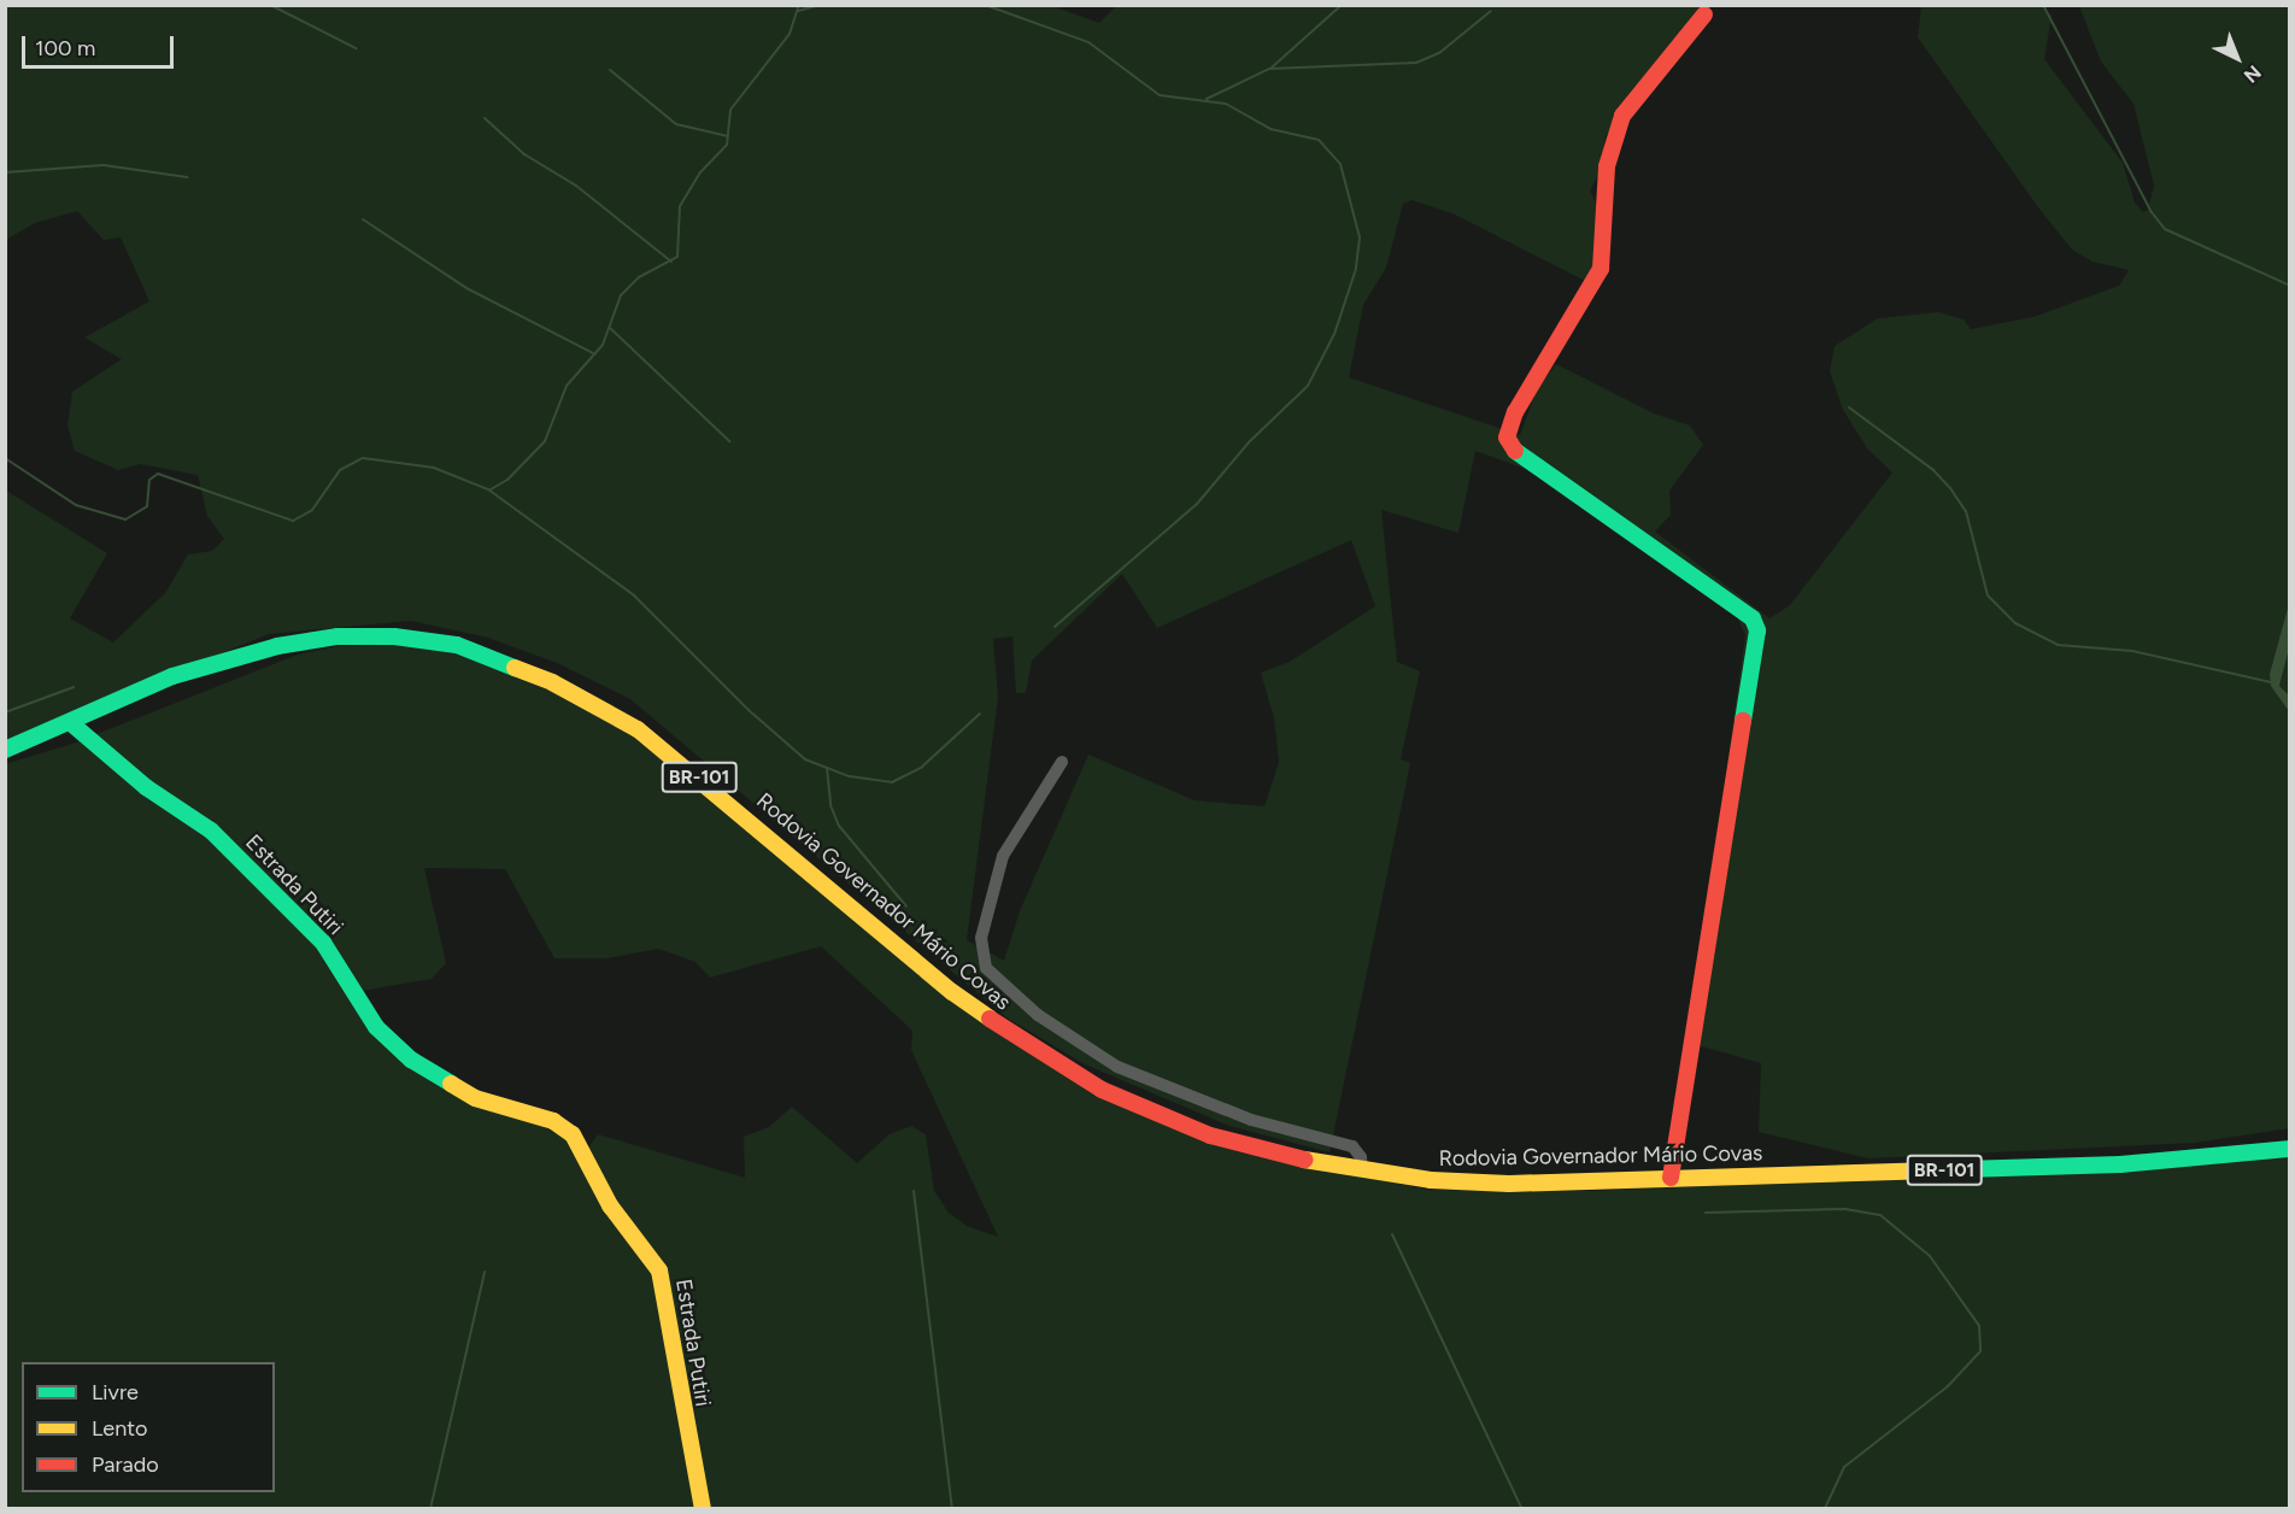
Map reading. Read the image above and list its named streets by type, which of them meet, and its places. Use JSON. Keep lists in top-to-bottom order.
{
  "streets": {
    "main road": ["BR-101", "Estrada Putiri", "Rodovia Governador Mário Covas"]
  },
  "crossings": [
    ["Estrada Putiri", "Rodovia Governador Mário Covas"]
  ],
  "legend": ["Livre", "Lento", "Parado"],
  "scale_bar": "100 m",
  "north": "bottom right"
}
